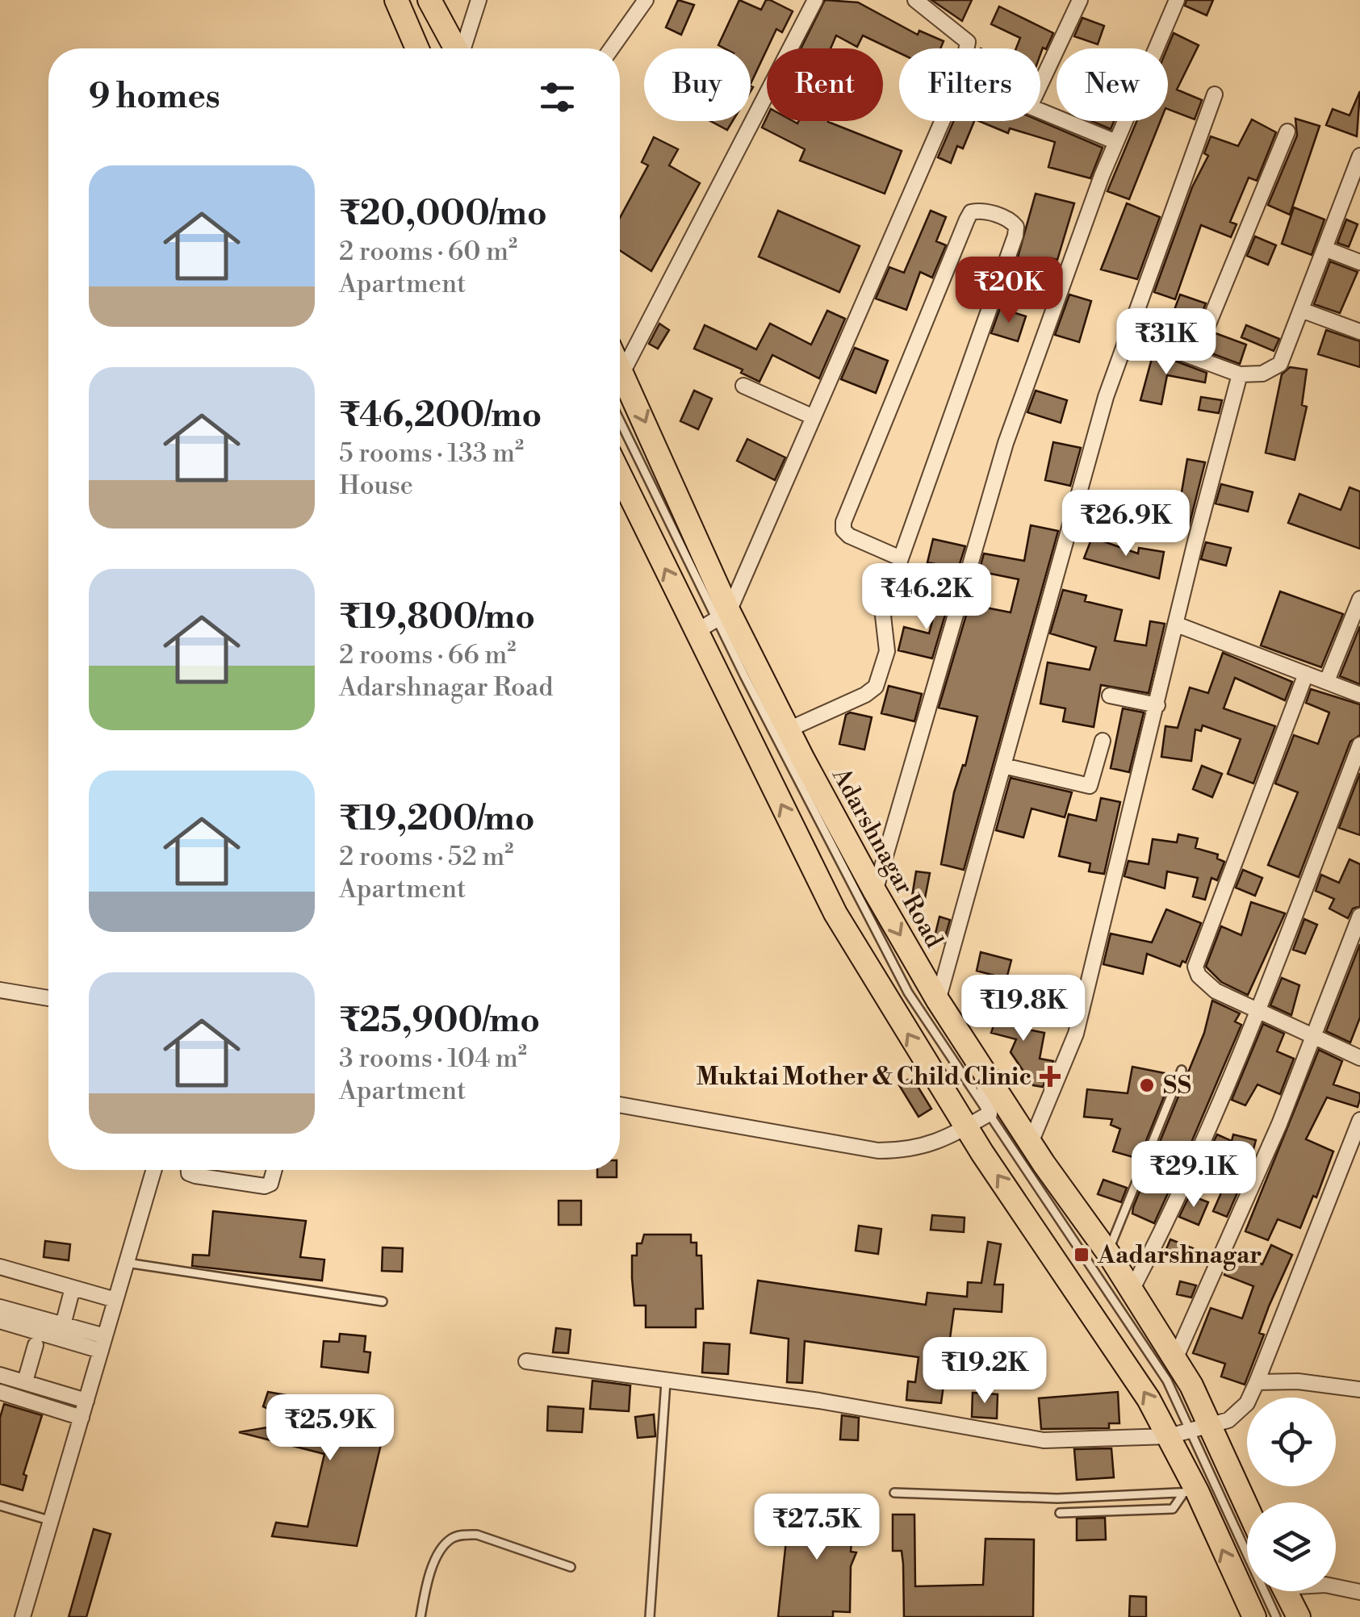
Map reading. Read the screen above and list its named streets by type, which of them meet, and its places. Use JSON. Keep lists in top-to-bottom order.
{
  "streets": {
    "main road": ["Adarshnagar Road"]
  },
  "places": {
    "health": ["Muktai Mother & Child Clinic"],
    "other": ["SS"],
    "transit": ["Aadarshnagar"]
  },
  "page": {
    "chip": [
      "Buy",
      "Rent",
      "Filters",
      "New"
    ],
    "heading": "9 homes",
    "list": [
      {
        "name": "₹20,000/mo",
        "note": "2 rooms · 60 m² · Apartment"
      },
      {
        "name": "₹46,200/mo",
        "note": "5 rooms · 133 m² · House"
      },
      {
        "name": "₹19,800/mo",
        "note": "2 rooms · 66 m² · Adarshnagar Road"
      },
      {
        "name": "₹19,200/mo",
        "note": "2 rooms · 52 m² · Apartment"
      },
      {
        "name": "₹25,900/mo",
        "note": "3 rooms · 104 m² · Apartment"
      }
    ],
    "price": [
      "₹20K",
      "₹31K",
      "₹26.9K",
      "₹46.2K",
      "₹19.8K",
      "₹29.1K",
      "₹19.2K",
      "₹25.9K",
      "₹27.5K"
    ]
  }
}
